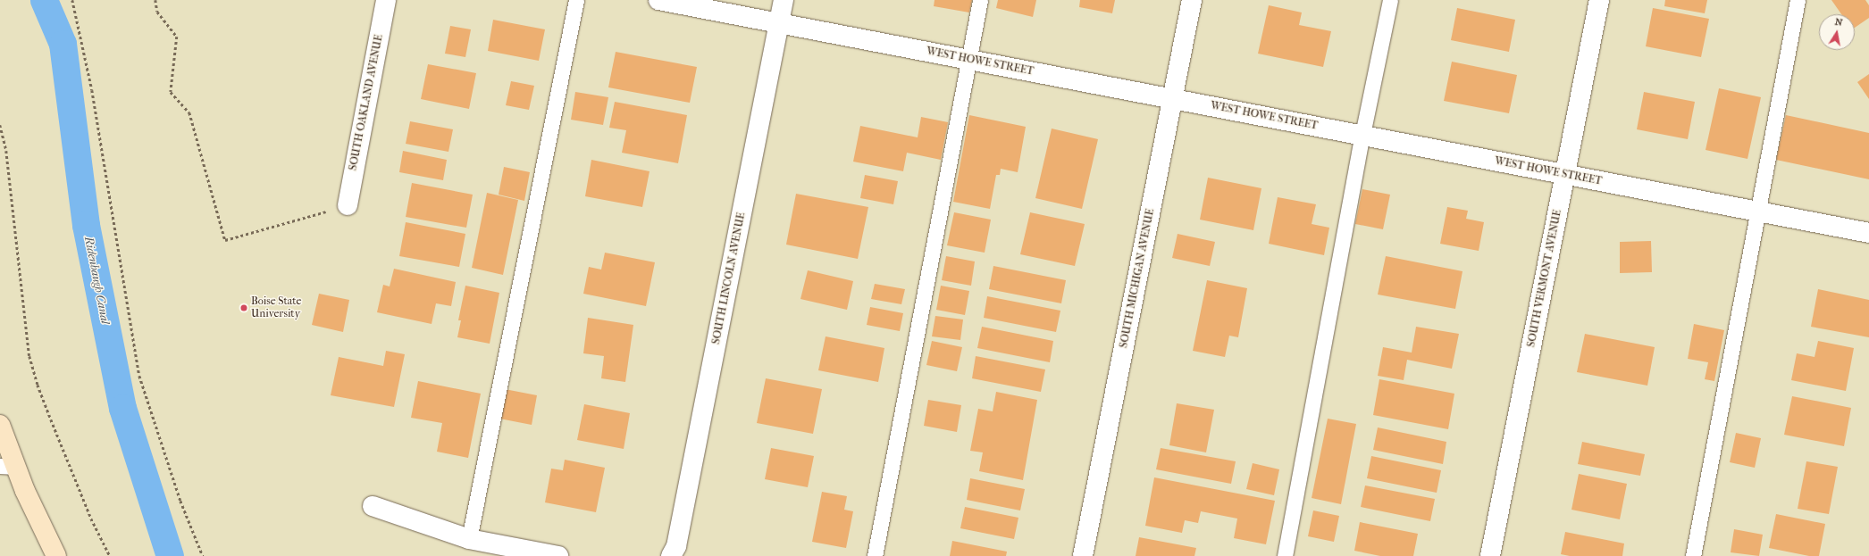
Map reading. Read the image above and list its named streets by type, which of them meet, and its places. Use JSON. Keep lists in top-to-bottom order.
{
  "streets": {
    "street": [
      "WEST HOWE STREET",
      "SOUTH OAKLAND AVENUE",
      "SOUTH LINCOLN AVENUE",
      "SOUTH MICHIGAN AVENUE",
      "SOUTH VERMONT AVENUE"
    ]
  },
  "crossings": [
    ["WEST HOWE STREET", "SOUTH LINCOLN AVENUE"],
    ["WEST HOWE STREET", "SOUTH MICHIGAN AVENUE"],
    ["WEST HOWE STREET", "SOUTH VERMONT AVENUE"]
  ],
  "water": ["Ridenbaugh Canal"],
  "places": ["Boise State University"],
  "north": "top"
}
